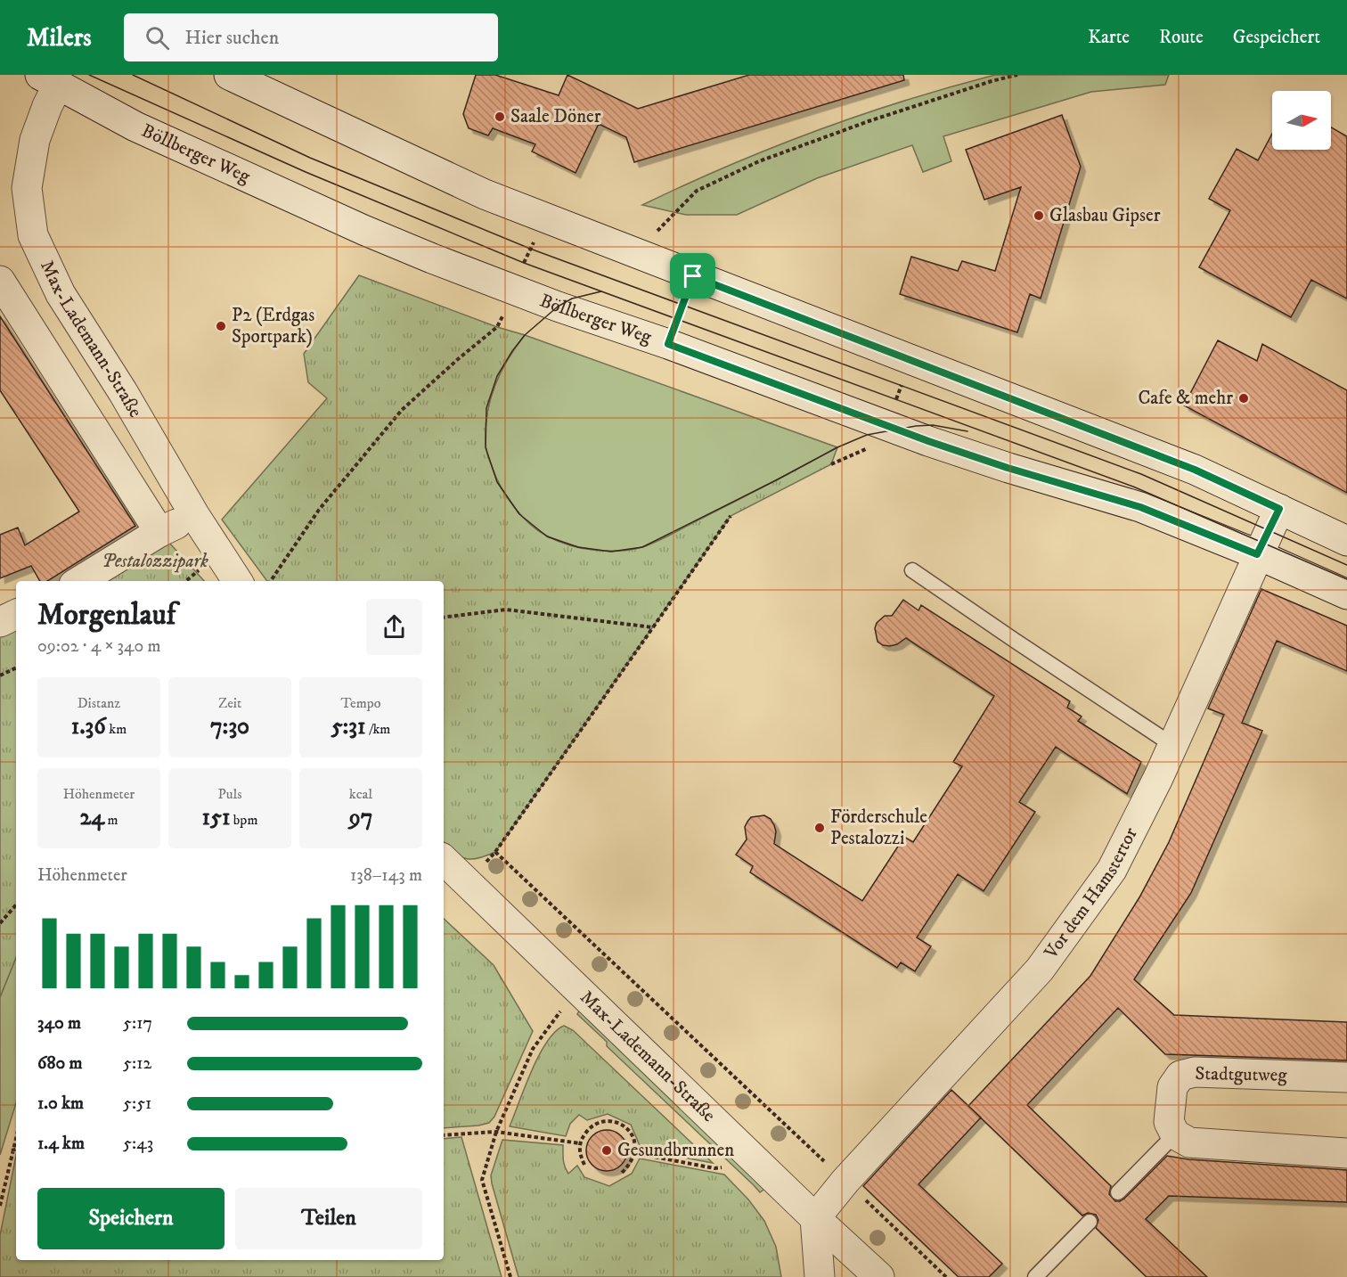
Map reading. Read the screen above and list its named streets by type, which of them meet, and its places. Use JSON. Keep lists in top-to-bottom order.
{
  "streets": {
    "street": [
      "Böllberger Weg",
      "Max-Lademann-Straße",
      "Vor dem Hamstertor",
      "Stadtgutweg"
    ]
  },
  "crossings": [
    ["Böllberger Weg", "Max-Lademann-Straße"],
    ["Böllberger Weg", "Vor dem Hamstertor"],
    ["Max-Lademann-Straße", "Vor dem Hamstertor"]
  ],
  "parks": ["Pestalozzipark"],
  "places": [
    "Saale Döner",
    "Glasbau Gipser",
    "P2 (Erdgas Sportpark)",
    "Cafe & mehr",
    "Förderschule Pestalozzi",
    "Gesundbrunnen"
  ],
  "north": "right",
  "page": {
    "header": "Milers",
    "search": "Hier suchen",
    "nav": ["Karte", "Route", "Gespeichert"],
    "heading": ["Morgenlauf", "09:02 · 4 × 340 m"],
    "stats": [
      ["Distanz", "1.36 km"],
      ["Zeit", "7:30"],
      ["Tempo", "5:31 /km"],
      ["Höhenmeter", "24 m"],
      ["Puls", "151 bpm"],
      ["kcal", "97"]
    ],
    "chart": ["Höhenmeter", "138–143 m"],
    "list": [
      {
        "name": "340 m",
        "note": "5:17"
      },
      {
        "name": "680 m",
        "note": "5:12"
      },
      {
        "name": "1.0 km",
        "note": "5:51"
      },
      {
        "name": "1.4 km",
        "note": "5:43"
      }
    ],
    "buttons": ["Speichern", "Teilen"]
  }
}
